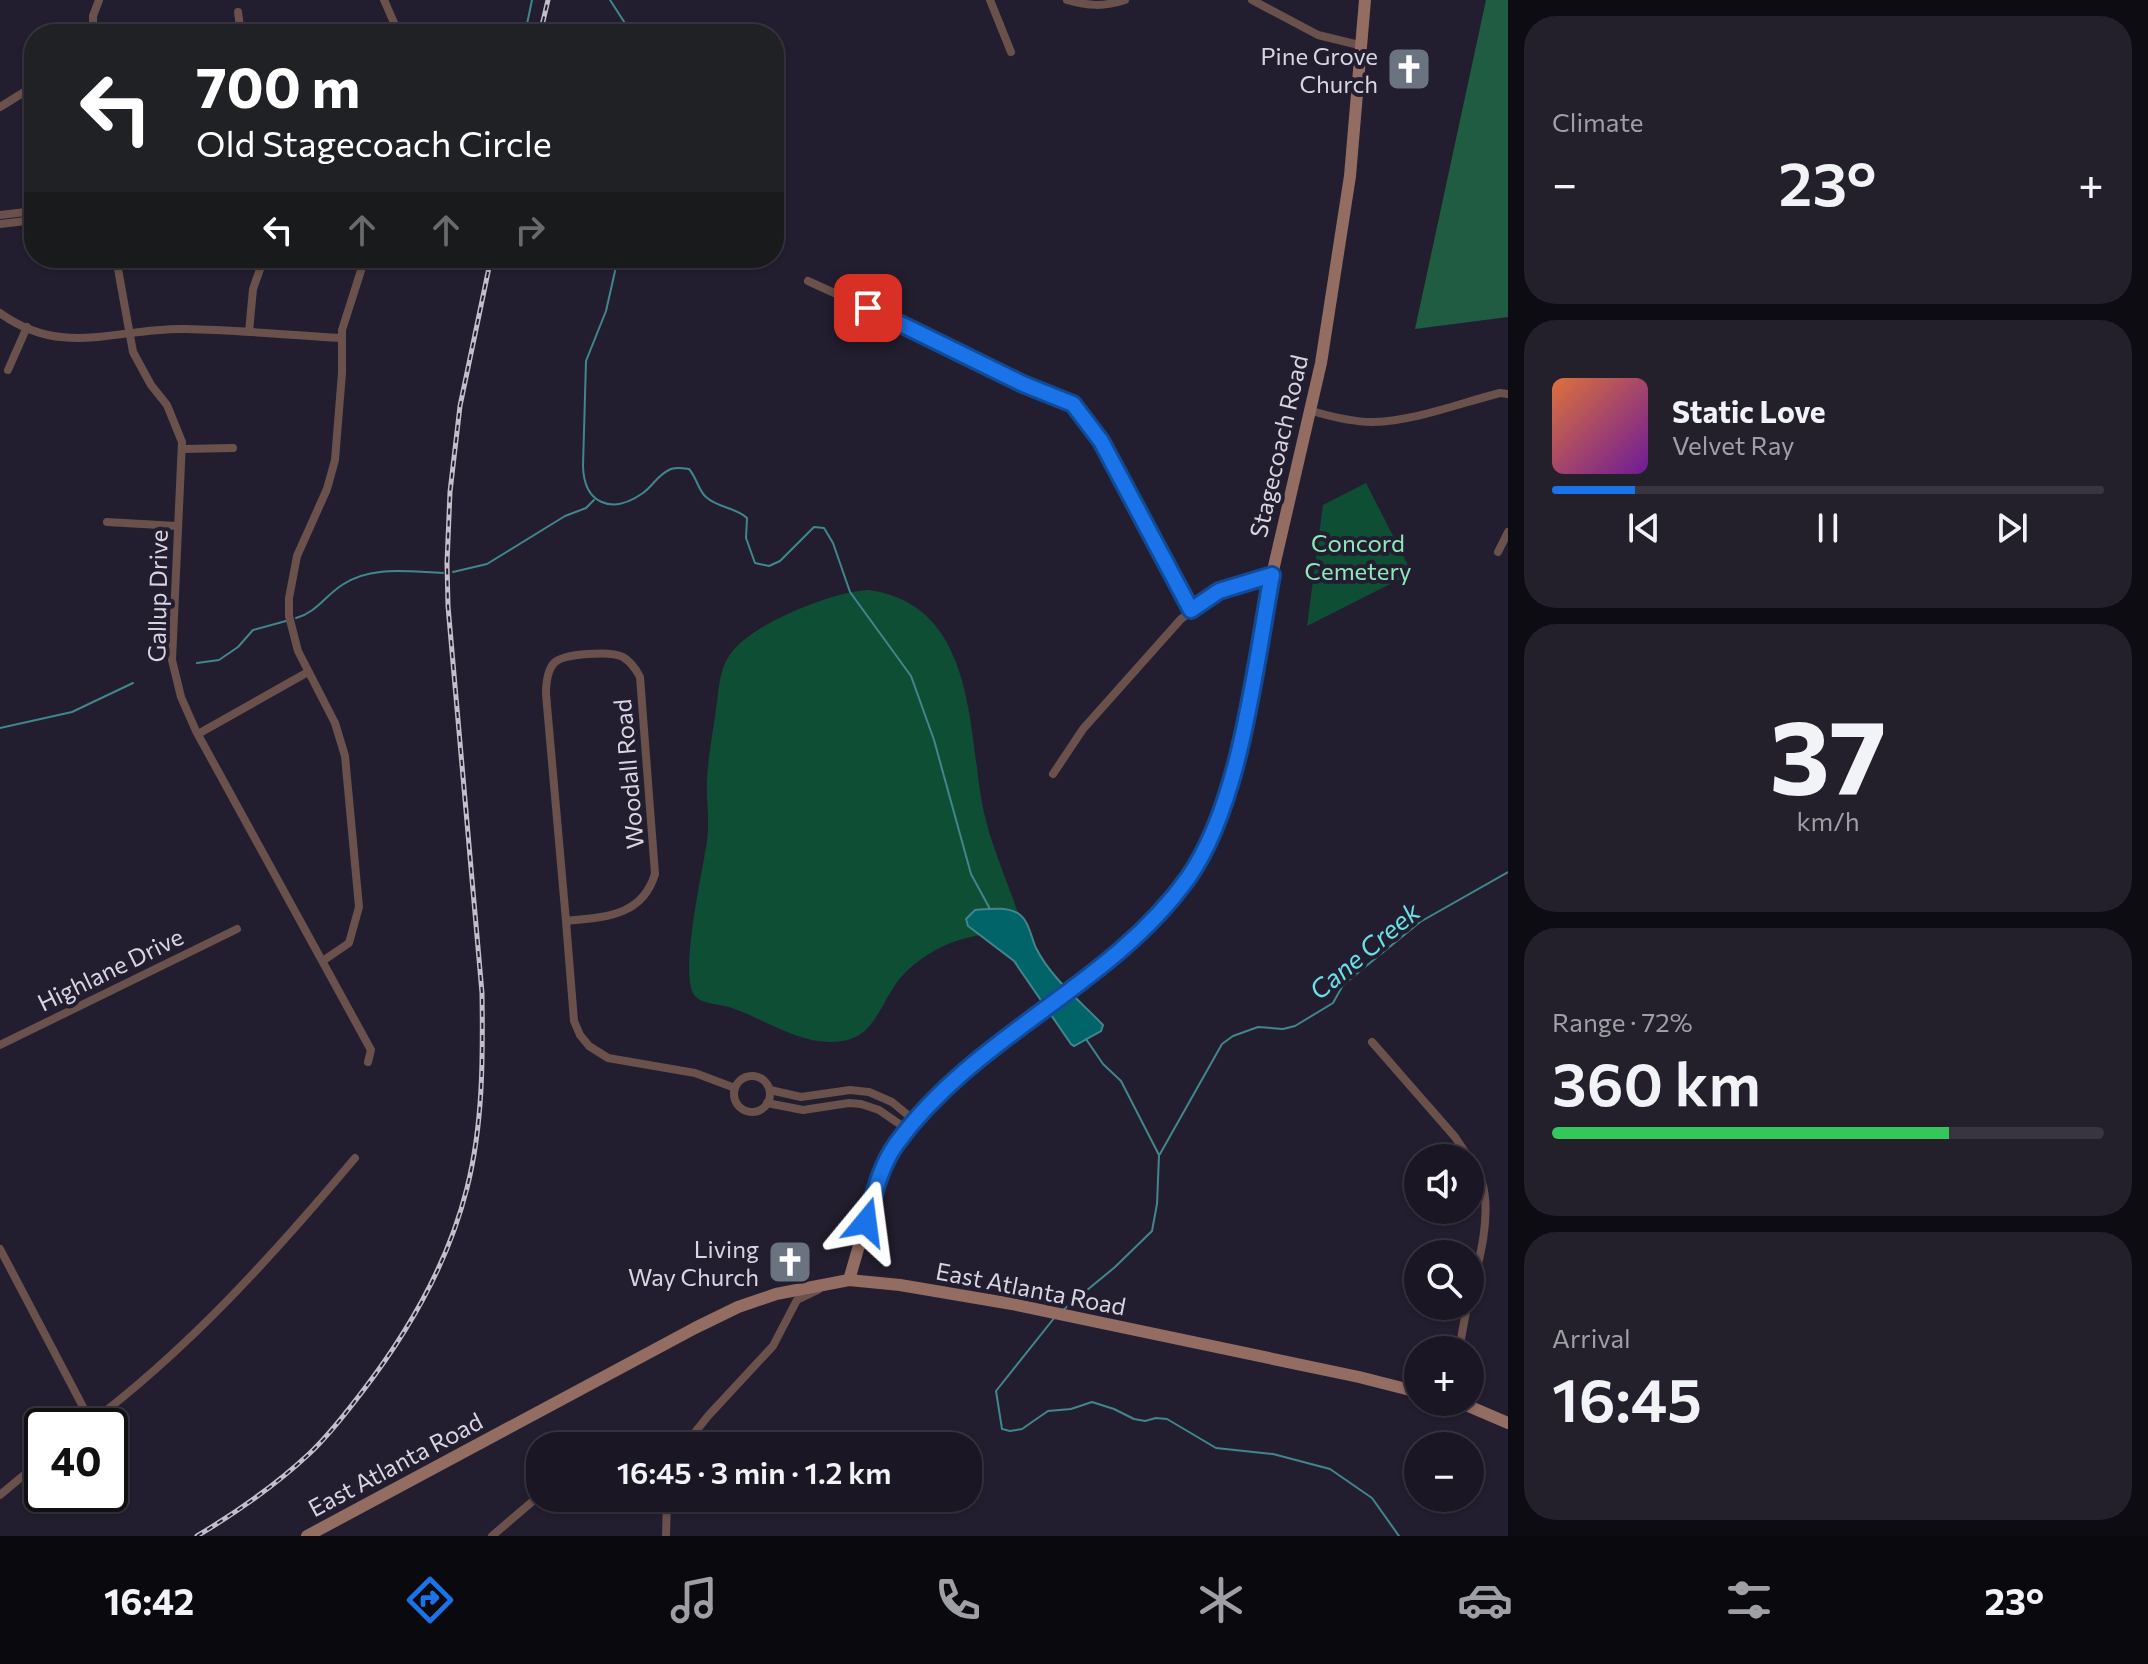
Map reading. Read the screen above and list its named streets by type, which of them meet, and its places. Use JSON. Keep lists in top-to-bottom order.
{
  "streets": {
    "street": [
      "Stagecoach Road",
      "Gallup Drive",
      "Woodall Road",
      "Highlane Drive",
      "East Atlanta Road"
    ]
  },
  "crossings": [
    ["Stagecoach Road", "Woodall Road"],
    ["Stagecoach Road", "East Atlanta Road"]
  ],
  "water": ["Cane Creek"],
  "parks": ["Concord Cemetery"],
  "places": {
    "church": ["Pine Grove Church", "Living Way Church"]
  },
  "page": {
    "tile": [
      "Climate",
      ["37", "km/h"],
      ["Range · 72%", "360 km"],
      ["Arrival", "16:45"]
    ],
    "turn": ["700 m", "Old Stagecoach Circle"],
    "heat": ["−", "23°", "+"],
    "song": ["Static Love", "Velvet Ray"],
    "map_buttons": ["+", "−"],
    "limit": "40",
    "trip": "16:45 · 3 min · 1.2 km",
    "tabs": ["16:42", "23°"]
  }
}
